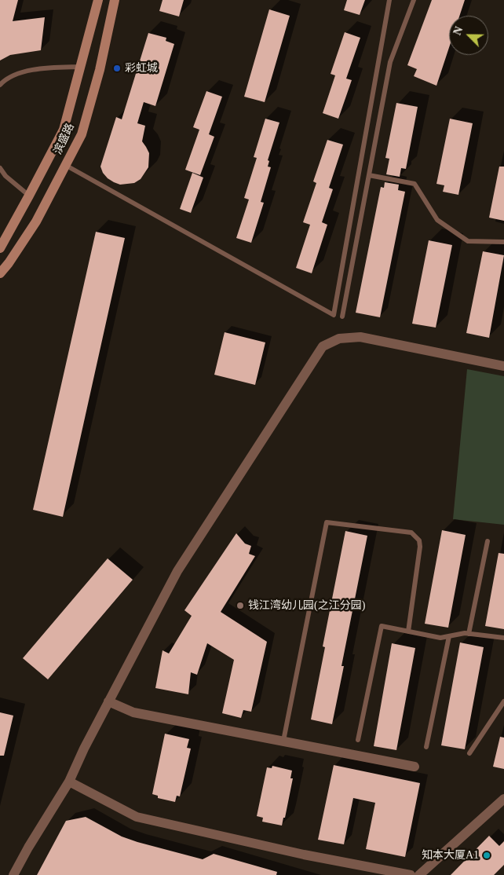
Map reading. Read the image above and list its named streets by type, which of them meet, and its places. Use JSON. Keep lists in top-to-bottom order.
{
  "streets": {
    "main road": ["滨盛路"]
  },
  "places": ["彩虹城", "钱江湾幼儿园(之江分园)", "知本大厦A1"],
  "north": "top left"
}
